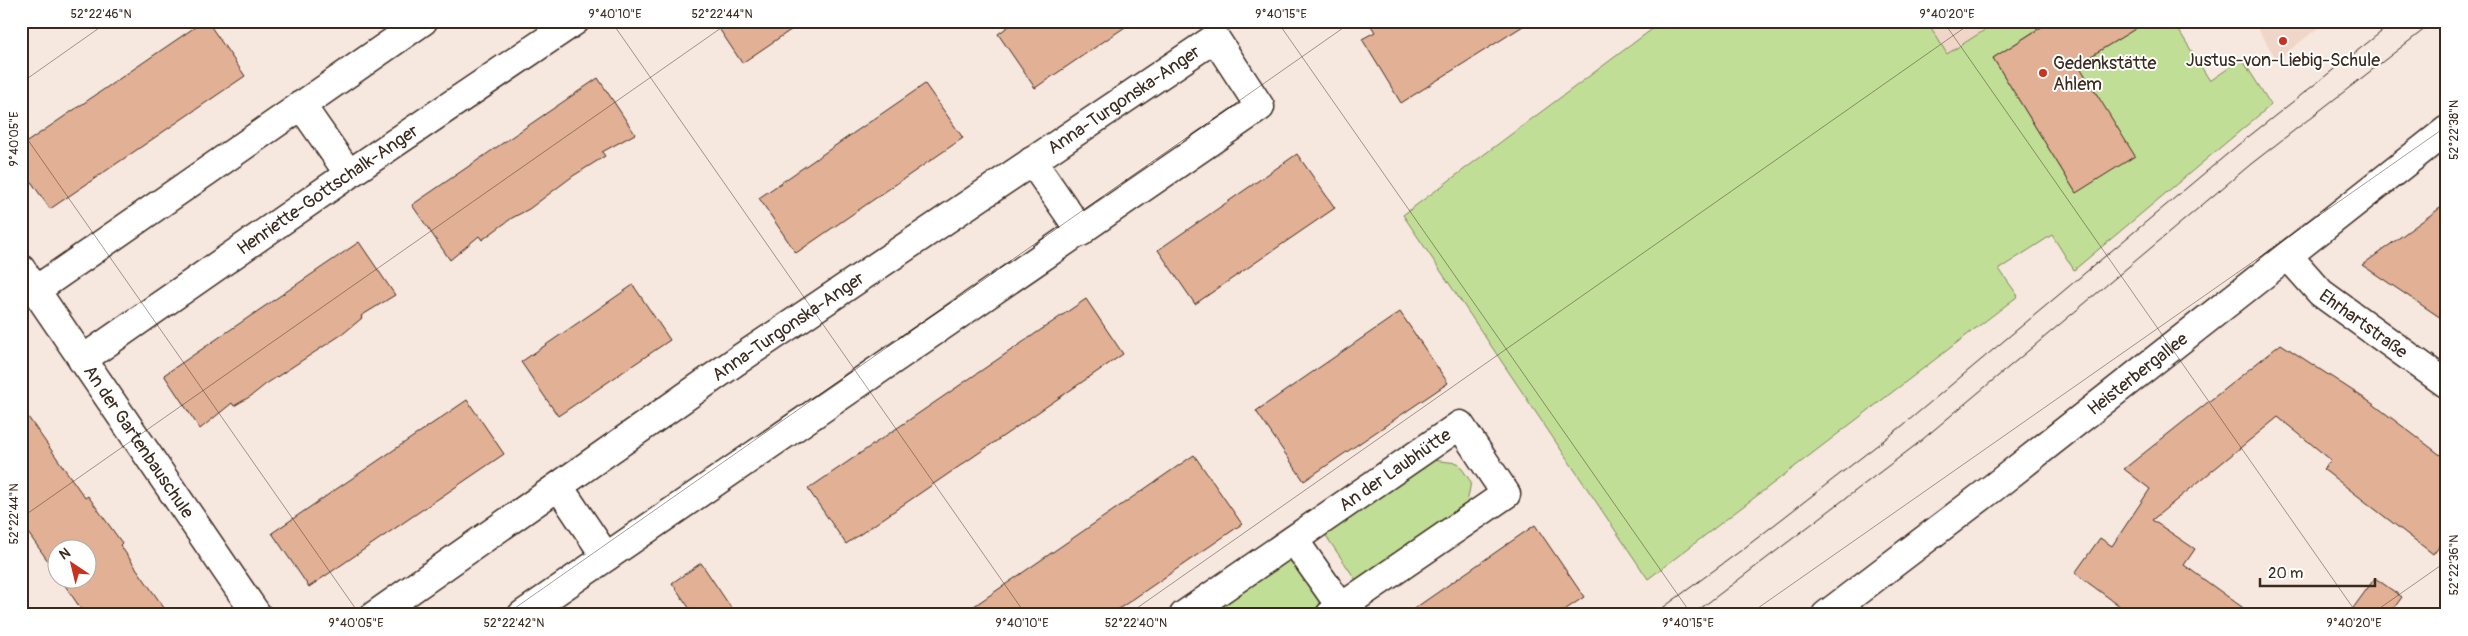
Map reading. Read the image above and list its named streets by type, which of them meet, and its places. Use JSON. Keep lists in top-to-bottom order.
{
  "streets": {
    "street": [
      "Anna-Turgonska-Anger",
      "Henriette-Gottschalk-Anger",
      "Ehrhartstraße",
      "Heisterbergallee",
      "An der Gartenbauschule",
      "An der Laubhütte"
    ]
  },
  "crossings": [
    ["Henriette-Gottschalk-Anger", "An der Gartenbauschule"],
    ["Ehrhartstraße", "Heisterbergallee"]
  ],
  "places": ["Justus-von-Liebig-Schule", "Gedenkstätte Ahlem"],
  "scale_bar": "20 m",
  "north": "top left",
  "coordinates": [
    "52°22'46\"N",
    "9°40'10\"E",
    "52°22'44\"N",
    "9°40'15\"E",
    "9°40'20\"E",
    "52°22'38\"N",
    "9°40'05\"E",
    "52°22'36\"N",
    "52°22'42\"N",
    "52°22'40\"N"
  ]
}
